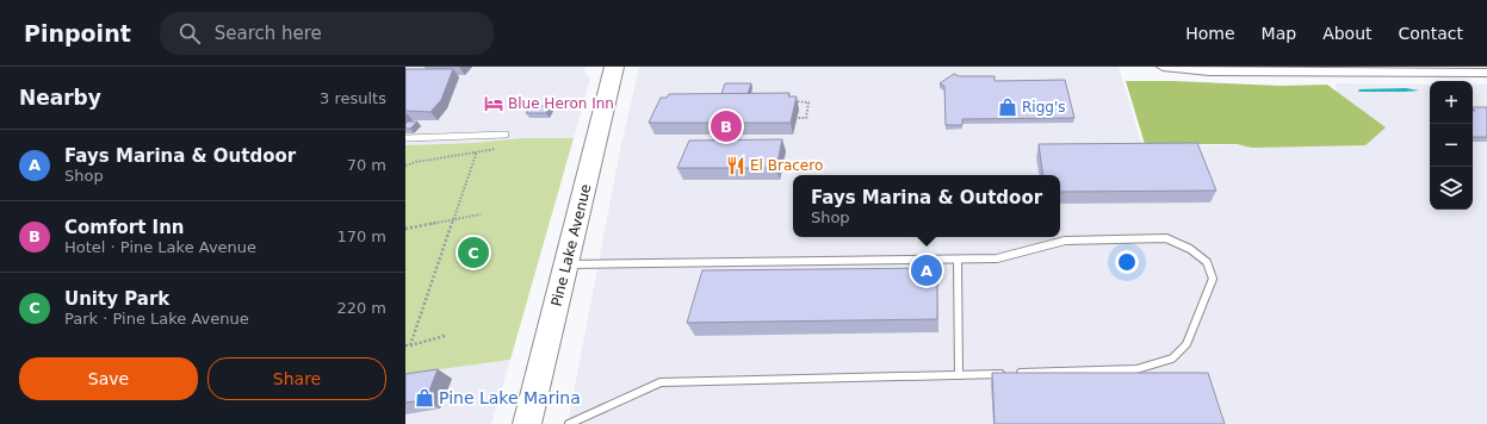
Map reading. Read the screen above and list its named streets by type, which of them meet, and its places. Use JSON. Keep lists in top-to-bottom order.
{
  "streets": {
    "main road": ["Pine Lake Avenue"]
  },
  "places": {
    "hotel": ["Blue Heron Inn"],
    "shop": ["Rigg's", "Pine Lake Marina"],
    "restaurant": ["El Bracero"]
  },
  "page": {
    "header": "Pinpoint",
    "search": "Search here",
    "nav": [
      "Home",
      "Map",
      "About",
      "Contact"
    ],
    "heading": ["Nearby", "3 results"],
    "map_buttons": ["+", "−"],
    "pins": ["B", "C", "A"],
    "list": [
      {
        "mark": "A",
        "name": "Fays Marina & Outdoor",
        "note": "Shop",
        "value": "70 m"
      },
      {
        "mark": "B",
        "name": "Comfort Inn",
        "note": "Hotel · Pine Lake Avenue",
        "value": "170 m"
      },
      {
        "mark": "C",
        "name": "Unity Park",
        "note": "Park · Pine Lake Avenue",
        "value": "220 m"
      }
    ],
    "popup": ["Fays Marina & Outdoor", "Shop"],
    "buttons": ["Save", "Share"]
  }
}
